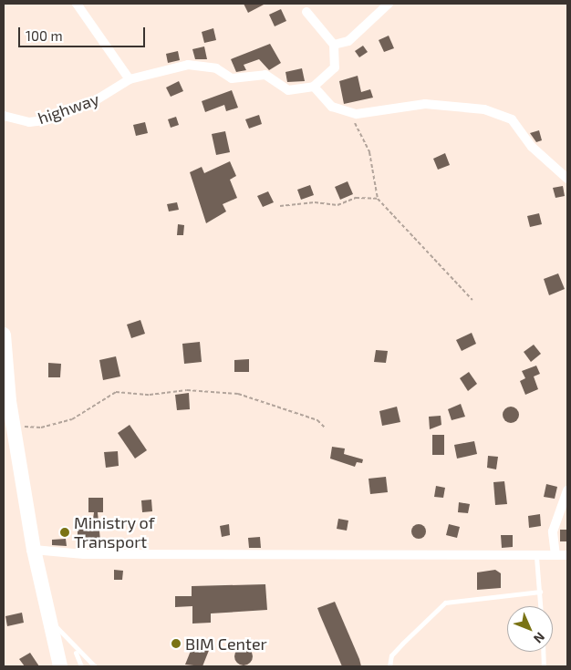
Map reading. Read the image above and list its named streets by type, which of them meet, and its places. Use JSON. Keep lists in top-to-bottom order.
{
  "streets": {
    "street": ["highway"]
  },
  "places": ["Ministry of Transport", "BIM Center"],
  "scale_bar": "100 m",
  "north": "bottom right"
}
